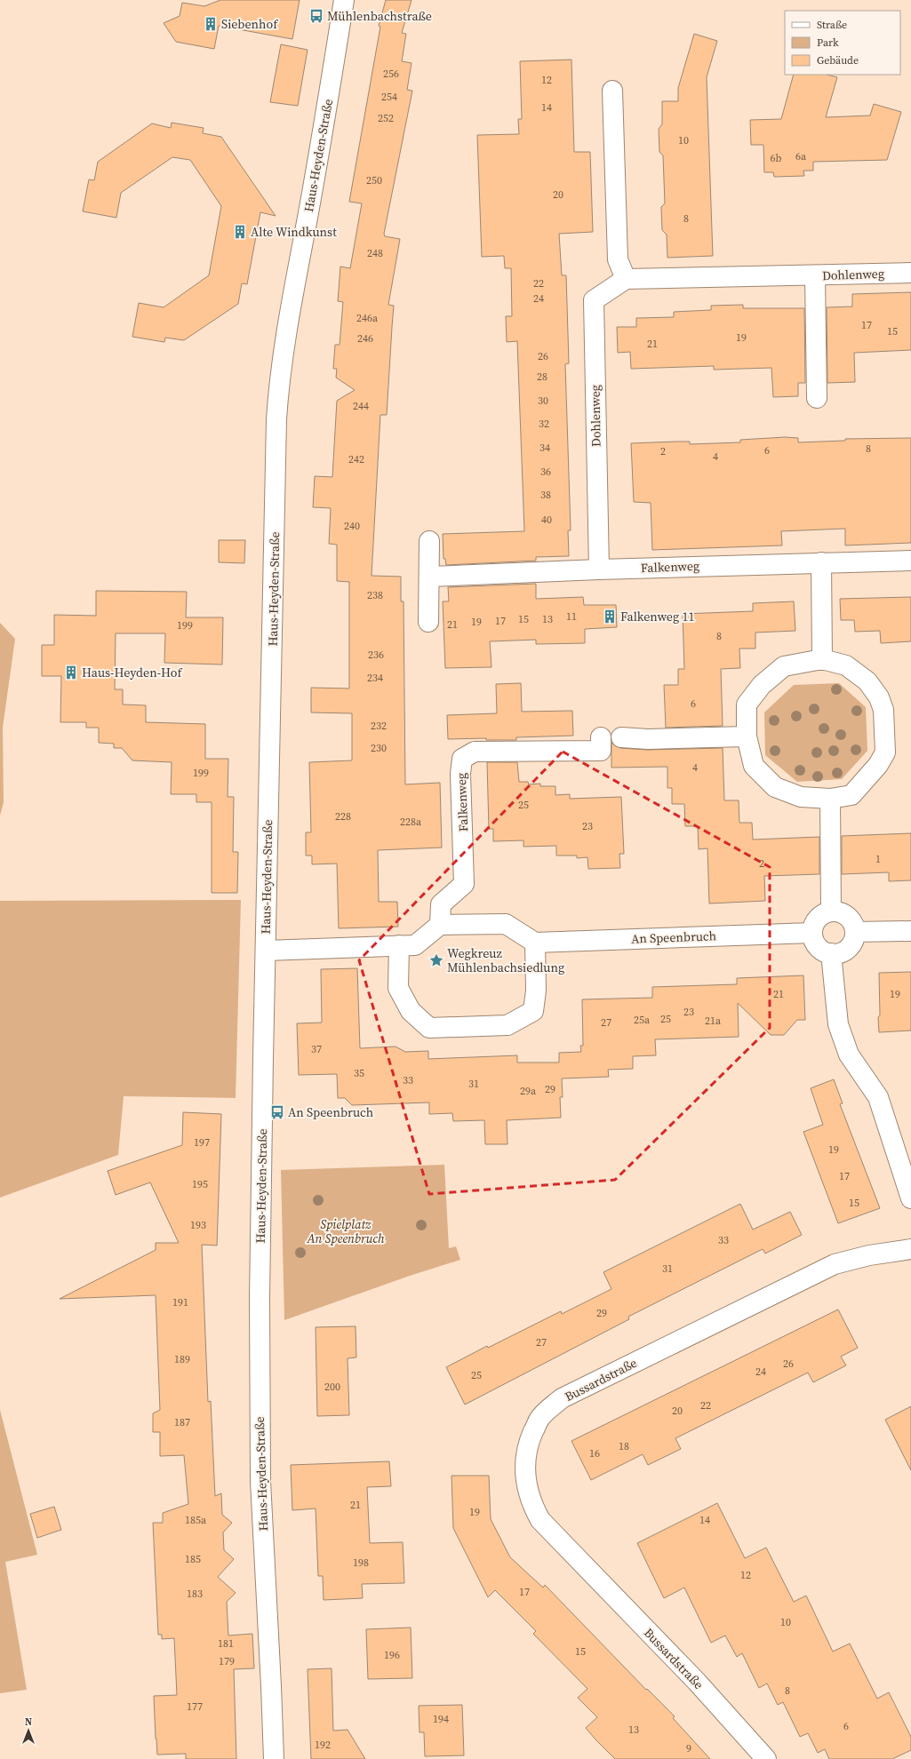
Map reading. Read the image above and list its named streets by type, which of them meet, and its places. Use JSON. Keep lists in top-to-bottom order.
{
  "streets": {
    "street": [
      "Haus-Heyden-Straße",
      "Dohlenweg",
      "Falkenweg",
      "An Speenbruch",
      "Bussardstraße"
    ]
  },
  "crossings": [
    ["Dohlenweg", "Falkenweg"]
  ],
  "parks": ["Spielplatz An Speenbruch"],
  "places": {
    "bus stop": ["Mühlenbachstraße", "An Speenbruch"],
    "building": [
      "Siebenhof",
      "Alte Windkunst",
      "Falkenweg 11",
      "Haus-Heyden-Hof"
    ],
    "place": ["Wegkreuz Mühlenbachsiedlung"]
  },
  "house_numbers": [
    "256",
    "12",
    "254",
    "14",
    "252",
    "10",
    "6a",
    "6b",
    "250",
    "20",
    "8",
    "248",
    "22",
    "24",
    "246a",
    "17",
    "15",
    "19",
    "246",
    "21",
    "26",
    "28",
    "30",
    "244",
    "32",
    "34",
    "8",
    "6",
    "2",
    "4",
    "242",
    "36",
    "38",
    "40",
    "240",
    "238",
    "11",
    "15",
    "13",
    "17",
    "19",
    "21",
    "199",
    "8",
    "236",
    "234",
    "6",
    "232",
    "230",
    "4",
    "199",
    "25",
    "228",
    "228a",
    "23",
    "1",
    "2",
    "21",
    "19",
    "23",
    "25",
    "25a",
    "21a",
    "27",
    "37",
    "35",
    "33",
    "31",
    "29",
    "29a",
    "197",
    "19",
    "17",
    "195",
    "15",
    "193",
    "33",
    "31",
    "191",
    "29",
    "27",
    "189",
    "26",
    "24",
    "25",
    "200",
    "22",
    "20",
    "187",
    "18",
    "16",
    "21",
    "19",
    "185a",
    "14",
    "185",
    "198",
    "12",
    "17",
    "183",
    "10",
    "181",
    "15",
    "196",
    "179",
    "8",
    "177",
    "194",
    "6",
    "13",
    "192",
    "9"
  ],
  "legend": ["Straße", "Park", "Gebäude"],
  "north": "top"
}
